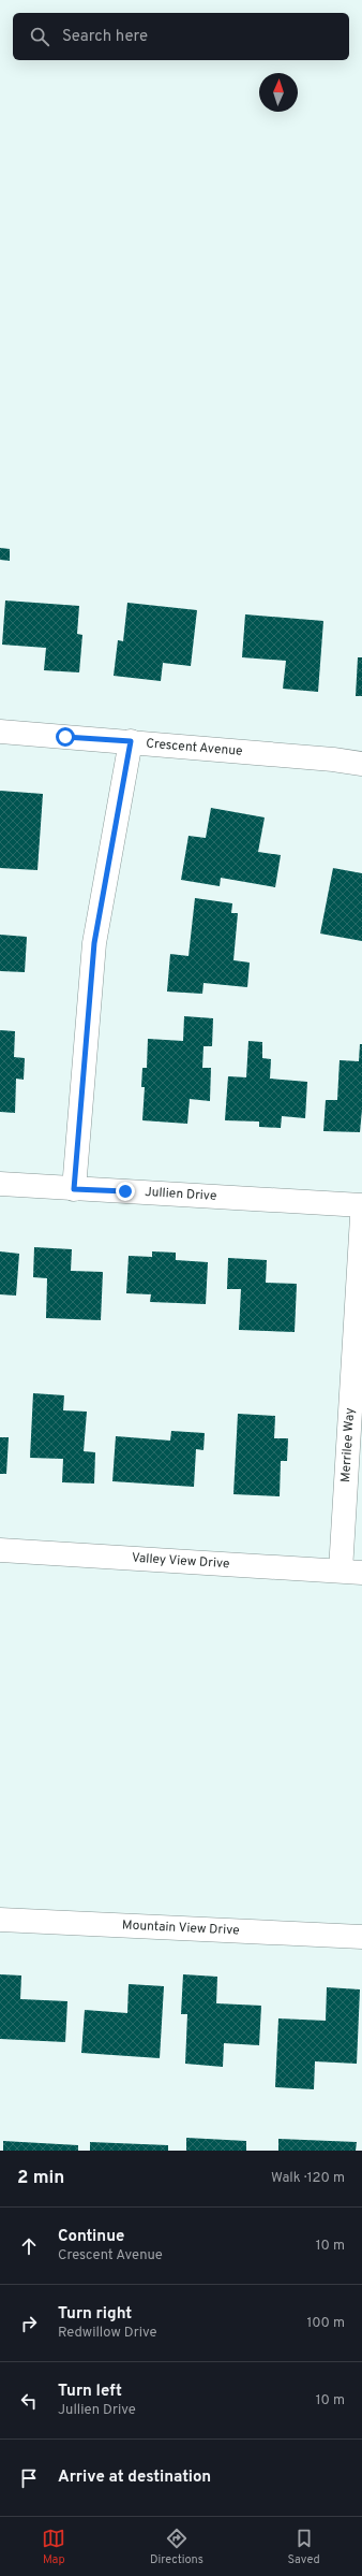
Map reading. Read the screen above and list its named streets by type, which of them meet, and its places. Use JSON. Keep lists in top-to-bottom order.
{
  "streets": {
    "street": [
      "Crescent Avenue",
      "Jullien Drive",
      "Merrilee Way",
      "Valley View Drive",
      "Mountain View Drive"
    ]
  },
  "crossings": [
    ["Merrilee Way", "Valley View Drive"]
  ],
  "north": "top",
  "page": {
    "search": "Search here",
    "heading": ["2 min", "Walk · 120 m"],
    "list": [
      ["Continue", "Crescent Avenue", "10 m"],
      ["Turn right", "Redwillow Drive", "100 m"],
      ["Turn left", "Jullien Drive", "10 m"],
      "Arrive at destination"
    ],
    "nav": ["Map", "Directions", "Saved"]
  }
}
